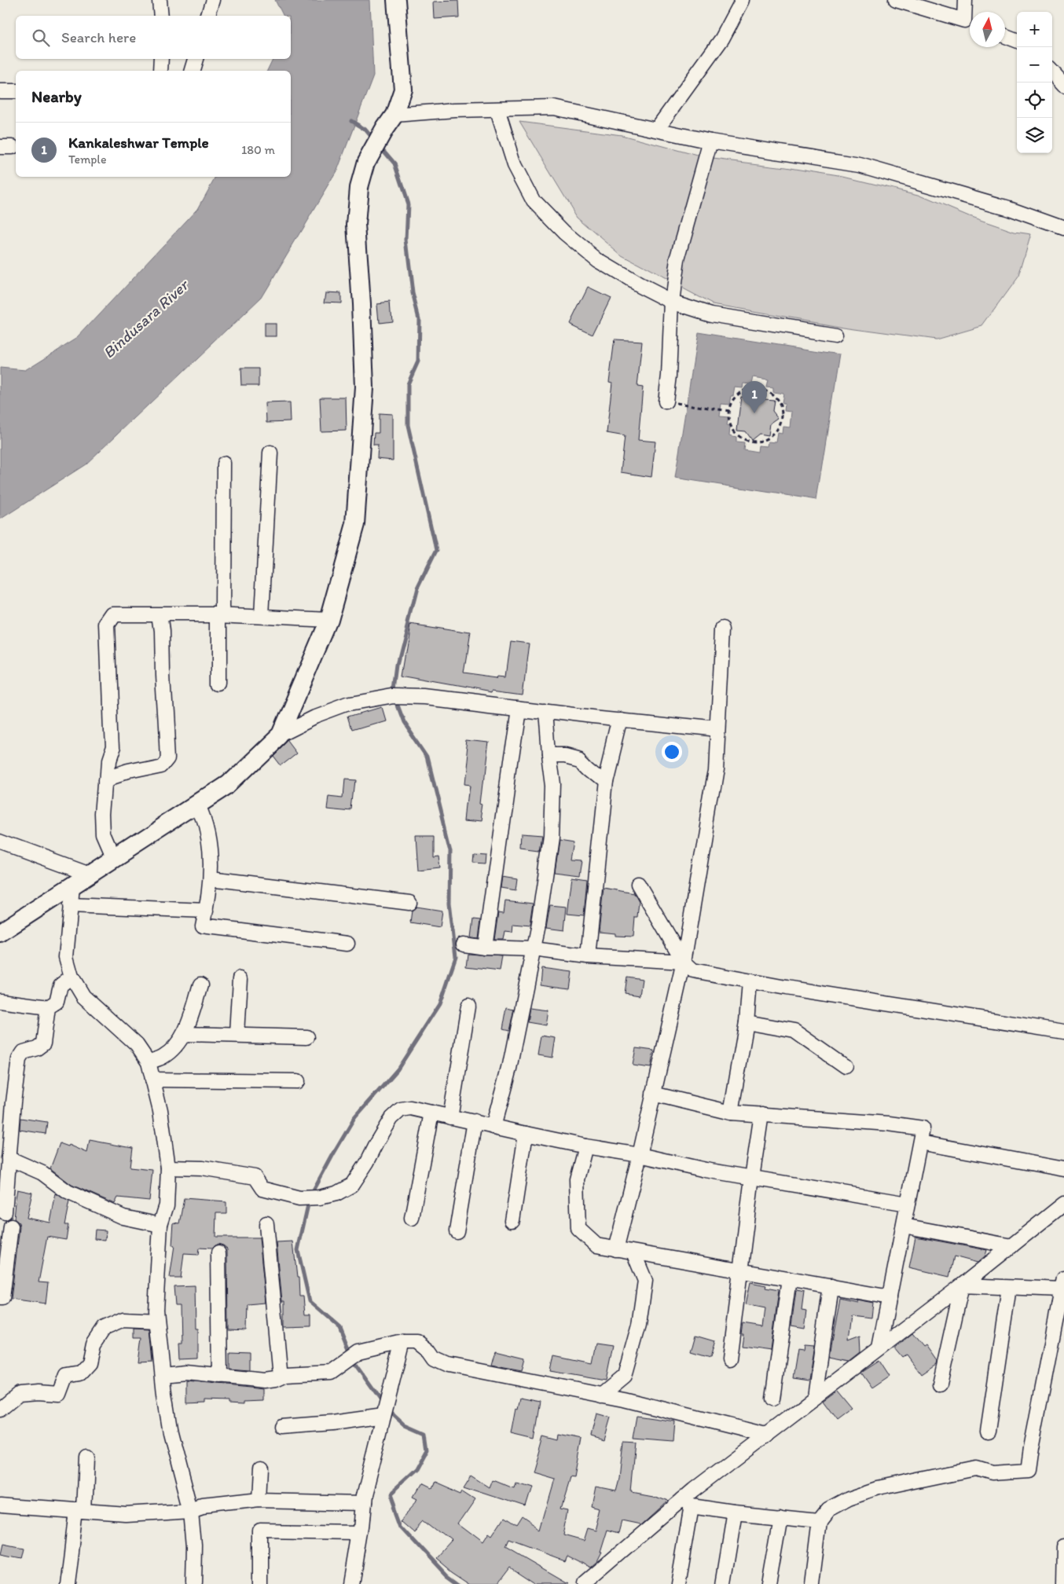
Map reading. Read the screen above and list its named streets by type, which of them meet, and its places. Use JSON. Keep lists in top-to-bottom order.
{
  "water": ["Bindusara River"],
  "north": "top",
  "page": {
    "map_buttons": ["+", "−"],
    "search": "Search here",
    "heading": "Nearby",
    "list": [
      {
        "mark": "1",
        "name": "Kankaleshwar Temple",
        "note": "Temple",
        "value": "180 m"
      }
    ],
    "pins": "1"
  }
}
